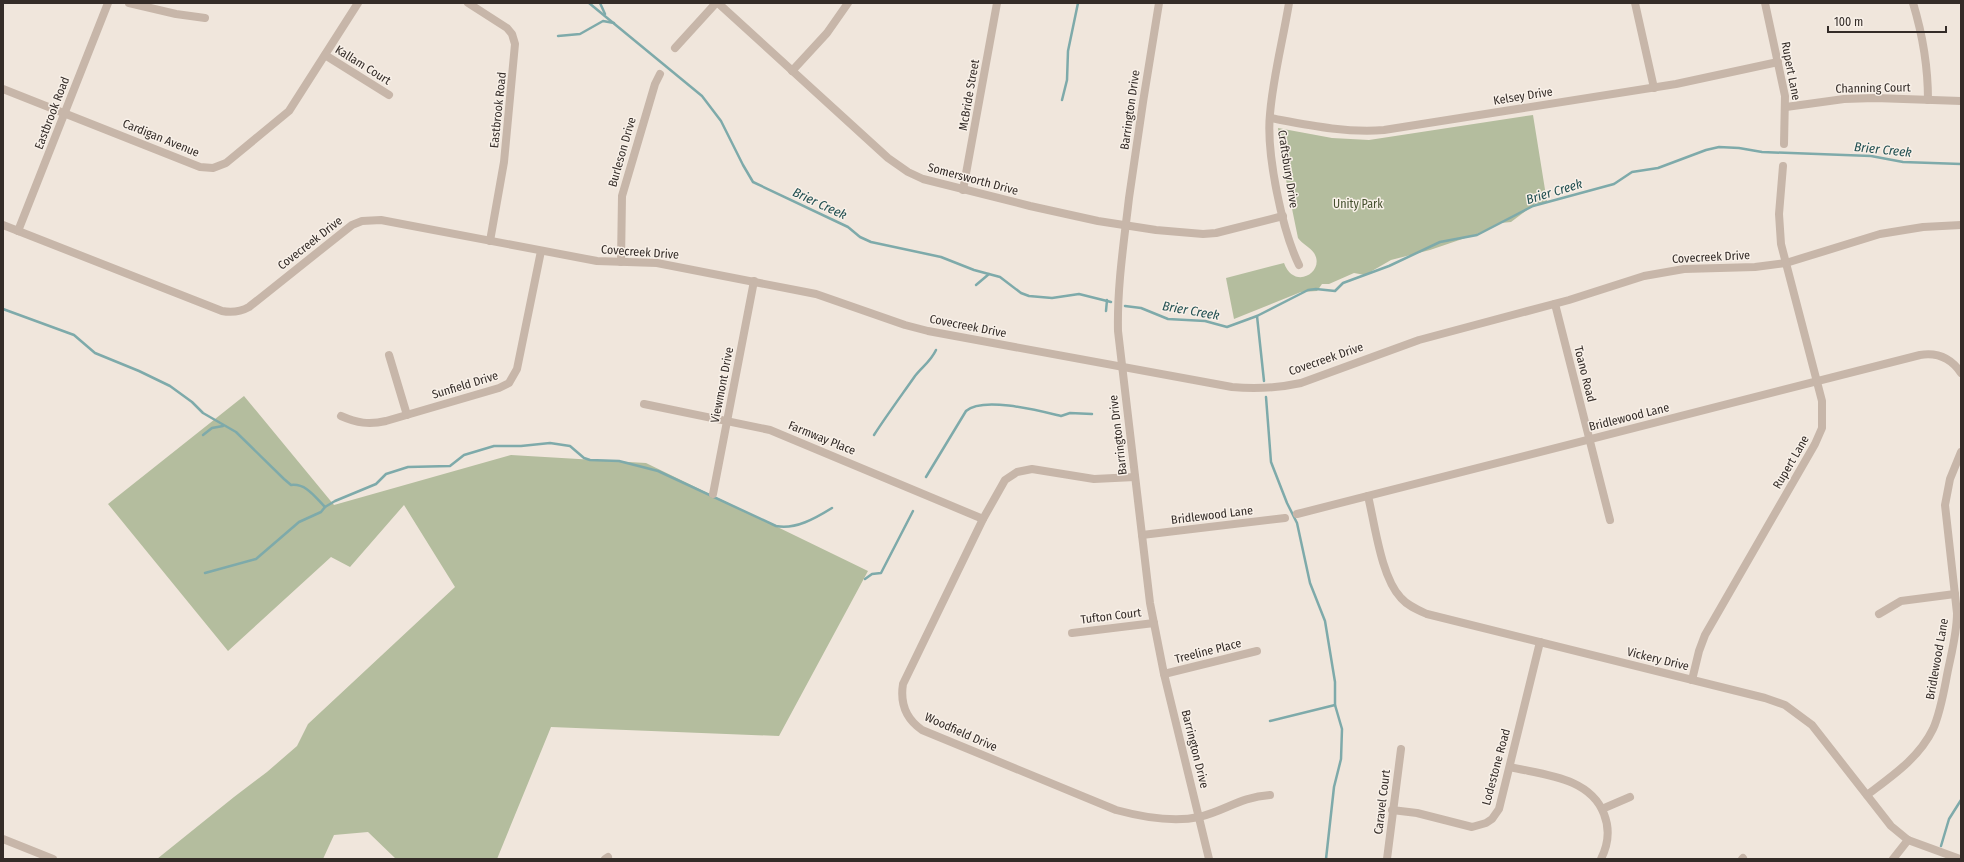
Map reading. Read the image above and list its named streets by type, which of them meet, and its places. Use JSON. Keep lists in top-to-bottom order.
{
  "streets": {
    "street": [
      "Kallam Court",
      "Rupert Lane",
      "Channing Court",
      "McBride Street",
      "Kelsey Drive",
      "Eastbrook Road",
      "Barrington Drive",
      "Cardigan Avenue",
      "Burleson Drive",
      "Craftsbury Drive",
      "Somersworth Drive",
      "Covecreek Drive",
      "Toano Road",
      "Sunfield Drive",
      "Viewmont Drive",
      "Bridlewood Lane",
      "Farmway Place",
      "Tufton Court",
      "Treeline Place",
      "Vickery Drive",
      "Woodfield Drive",
      "Lodestone Road",
      "Caravel Court"
    ]
  },
  "crossings": [
    ["Kallam Court", "Cardigan Avenue"],
    ["Rupert Lane", "Channing Court"],
    ["Rupert Lane", "Kelsey Drive"],
    ["Rupert Lane", "Covecreek Drive"],
    ["Rupert Lane", "Bridlewood Lane"],
    ["Rupert Lane", "Vickery Drive"],
    ["McBride Street", "Somersworth Drive"],
    ["Kelsey Drive", "Craftsbury Drive"],
    ["Eastbrook Road", "Cardigan Avenue"],
    ["Eastbrook Road", "Covecreek Drive"],
    ["Barrington Drive", "Somersworth Drive"],
    ["Barrington Drive", "Covecreek Drive"],
    ["Barrington Drive", "Bridlewood Lane"],
    ["Barrington Drive", "Tufton Court"],
    ["Barrington Drive", "Treeline Place"],
    ["Barrington Drive", "Woodfield Drive"],
    ["Burleson Drive", "Covecreek Drive"],
    ["Craftsbury Drive", "Somersworth Drive"],
    ["Covecreek Drive", "Toano Road"],
    ["Covecreek Drive", "Sunfield Drive"],
    ["Covecreek Drive", "Viewmont Drive"],
    ["Toano Road", "Bridlewood Lane"],
    ["Viewmont Drive", "Farmway Place"],
    ["Bridlewood Lane", "Vickery Drive"],
    ["Farmway Place", "Woodfield Drive"],
    ["Vickery Drive", "Lodestone Road"],
    ["Lodestone Road", "Caravel Court"]
  ],
  "water": ["Brier Creek"],
  "parks": ["Unity Park"],
  "scale_bar": "100 m"
}
